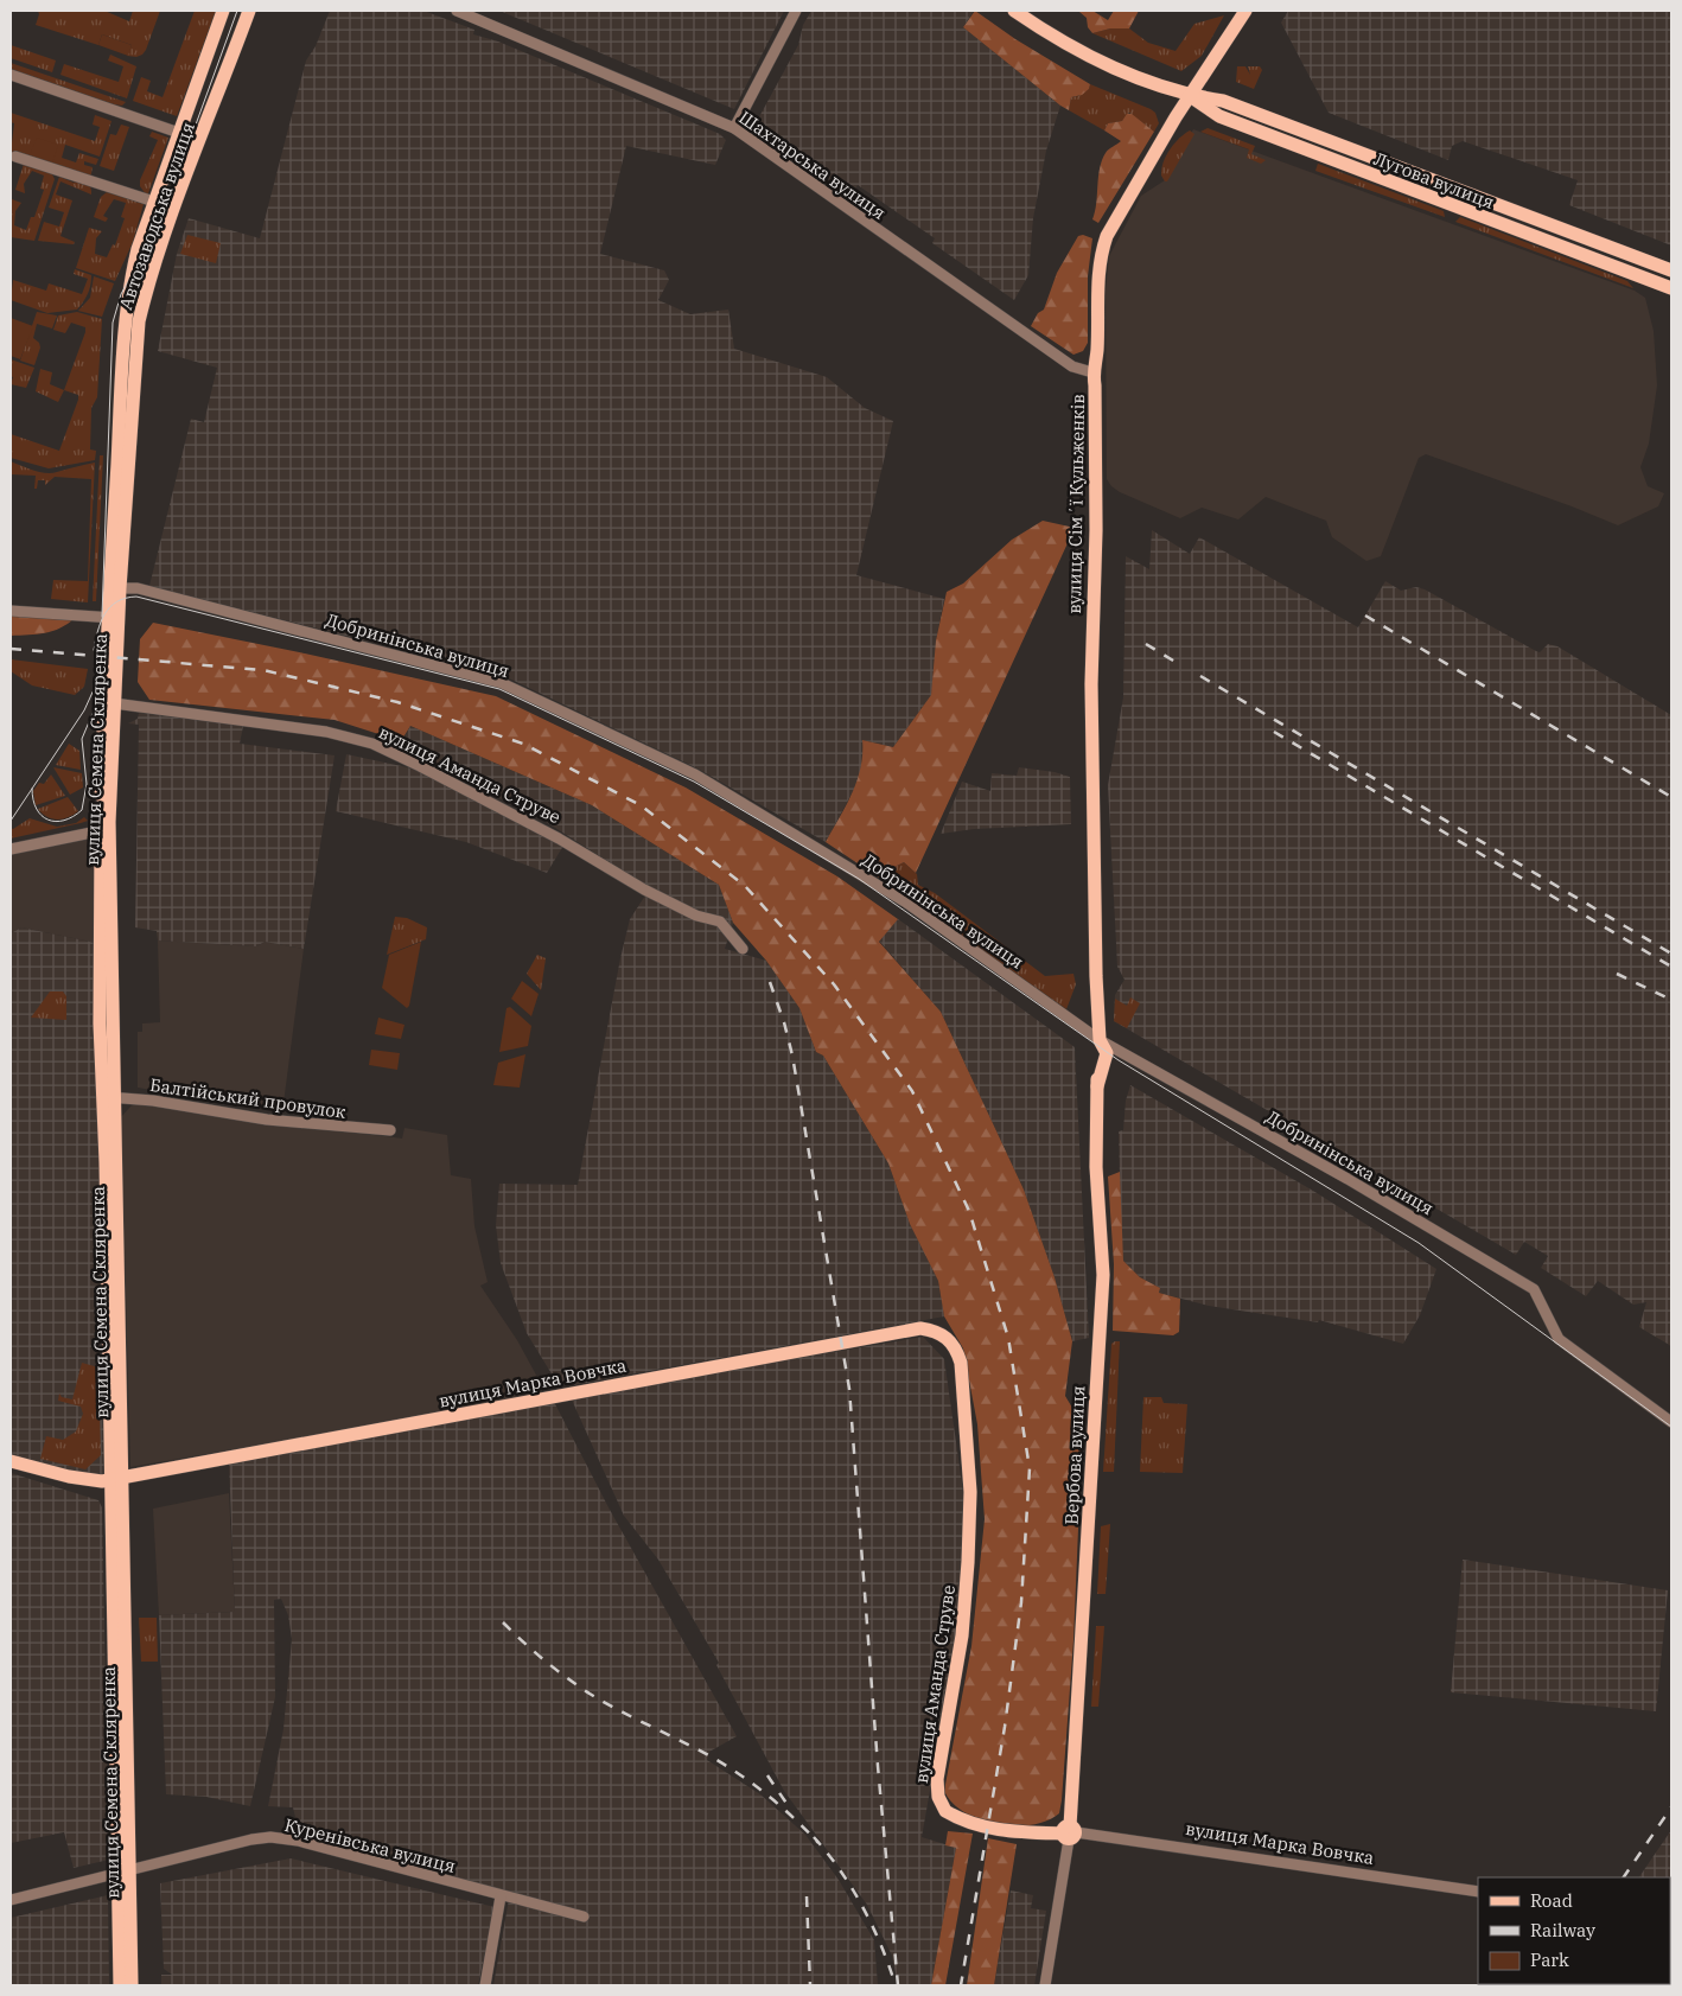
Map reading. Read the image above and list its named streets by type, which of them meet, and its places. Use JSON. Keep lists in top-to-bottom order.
{
  "streets": {
    "main road": [
      "Лугова вулиця",
      "Автозаводська вулиця",
      "вулиця Сімʼї Кульженків",
      "вулиця Семена Скляренка",
      "вулиця Аманда Струве",
      "вулиця Марка Вовчка",
      "Вербова вулиця"
    ],
    "street": [
      "Шахтарська вулиця",
      "Добринінська вулиця",
      "Балтійський провулок",
      "Куренівська вулиця"
    ]
  },
  "crossings": [
    ["Шахтарська вулиця", "вулиця Сімʼї Кульженків"],
    ["Лугова вулиця", "вулиця Сімʼї Кульженків"],
    ["Автозаводська вулиця", "Добринінська вулиця"],
    ["Автозаводська вулиця", "вулиця Семена Скляренка"],
    ["вулиця Сімʼї Кульженків", "Добринінська вулиця"],
    ["вулиця Сімʼї Кульженків", "Вербова вулиця"],
    ["Добринінська вулиця", "Вербова вулиця"],
    ["вулиця Семена Скляренка", "вулиця Аманда Струве"],
    ["вулиця Семена Скляренка", "Балтійський провулок"],
    ["вулиця Семена Скляренка", "вулиця Марка Вовчка"],
    ["вулиця Семена Скляренка", "Куренівська вулиця"],
    ["вулиця Аманда Струве", "вулиця Марка Вовчка"],
    ["вулиця Аманда Струве", "Вербова вулиця"],
    ["вулиця Марка Вовчка", "Вербова вулиця"]
  ],
  "legend": ["Road", "Railway", "Park"]
}
